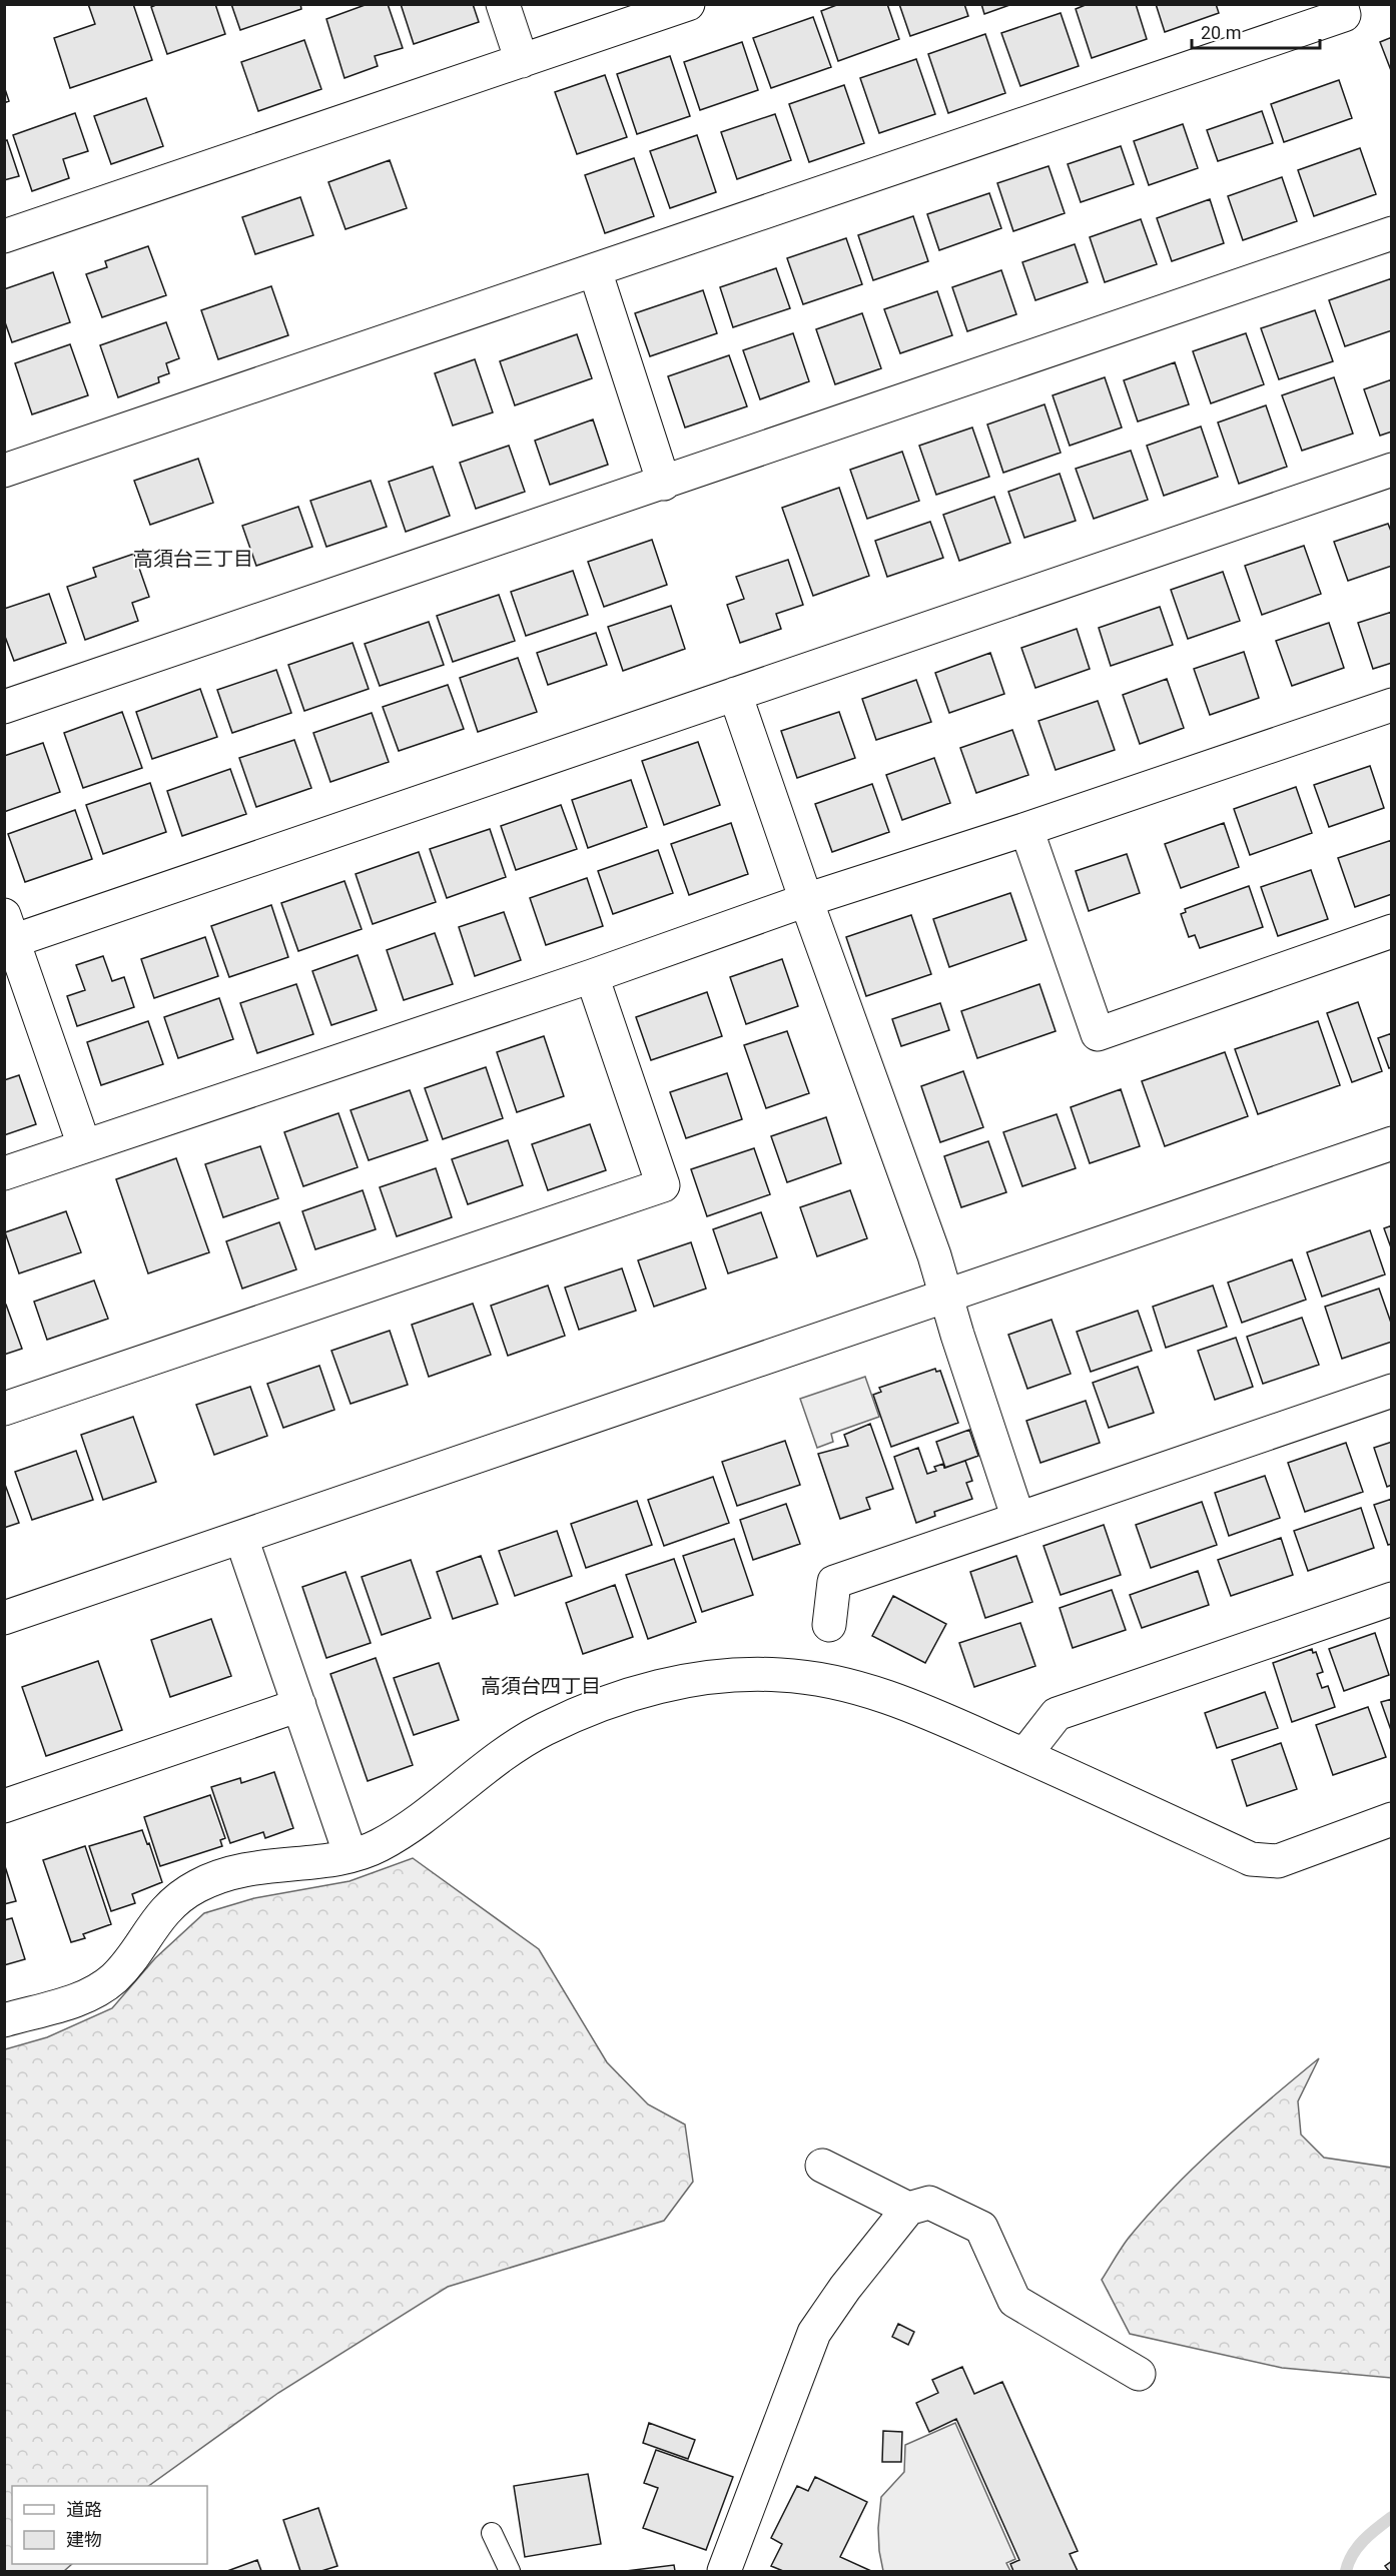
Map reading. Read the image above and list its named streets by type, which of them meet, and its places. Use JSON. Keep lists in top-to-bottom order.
{
  "districts": ["高須台三丁目", "高須台四丁目"],
  "legend": ["道路", "建物"],
  "scale_bar": "20 m"
}
